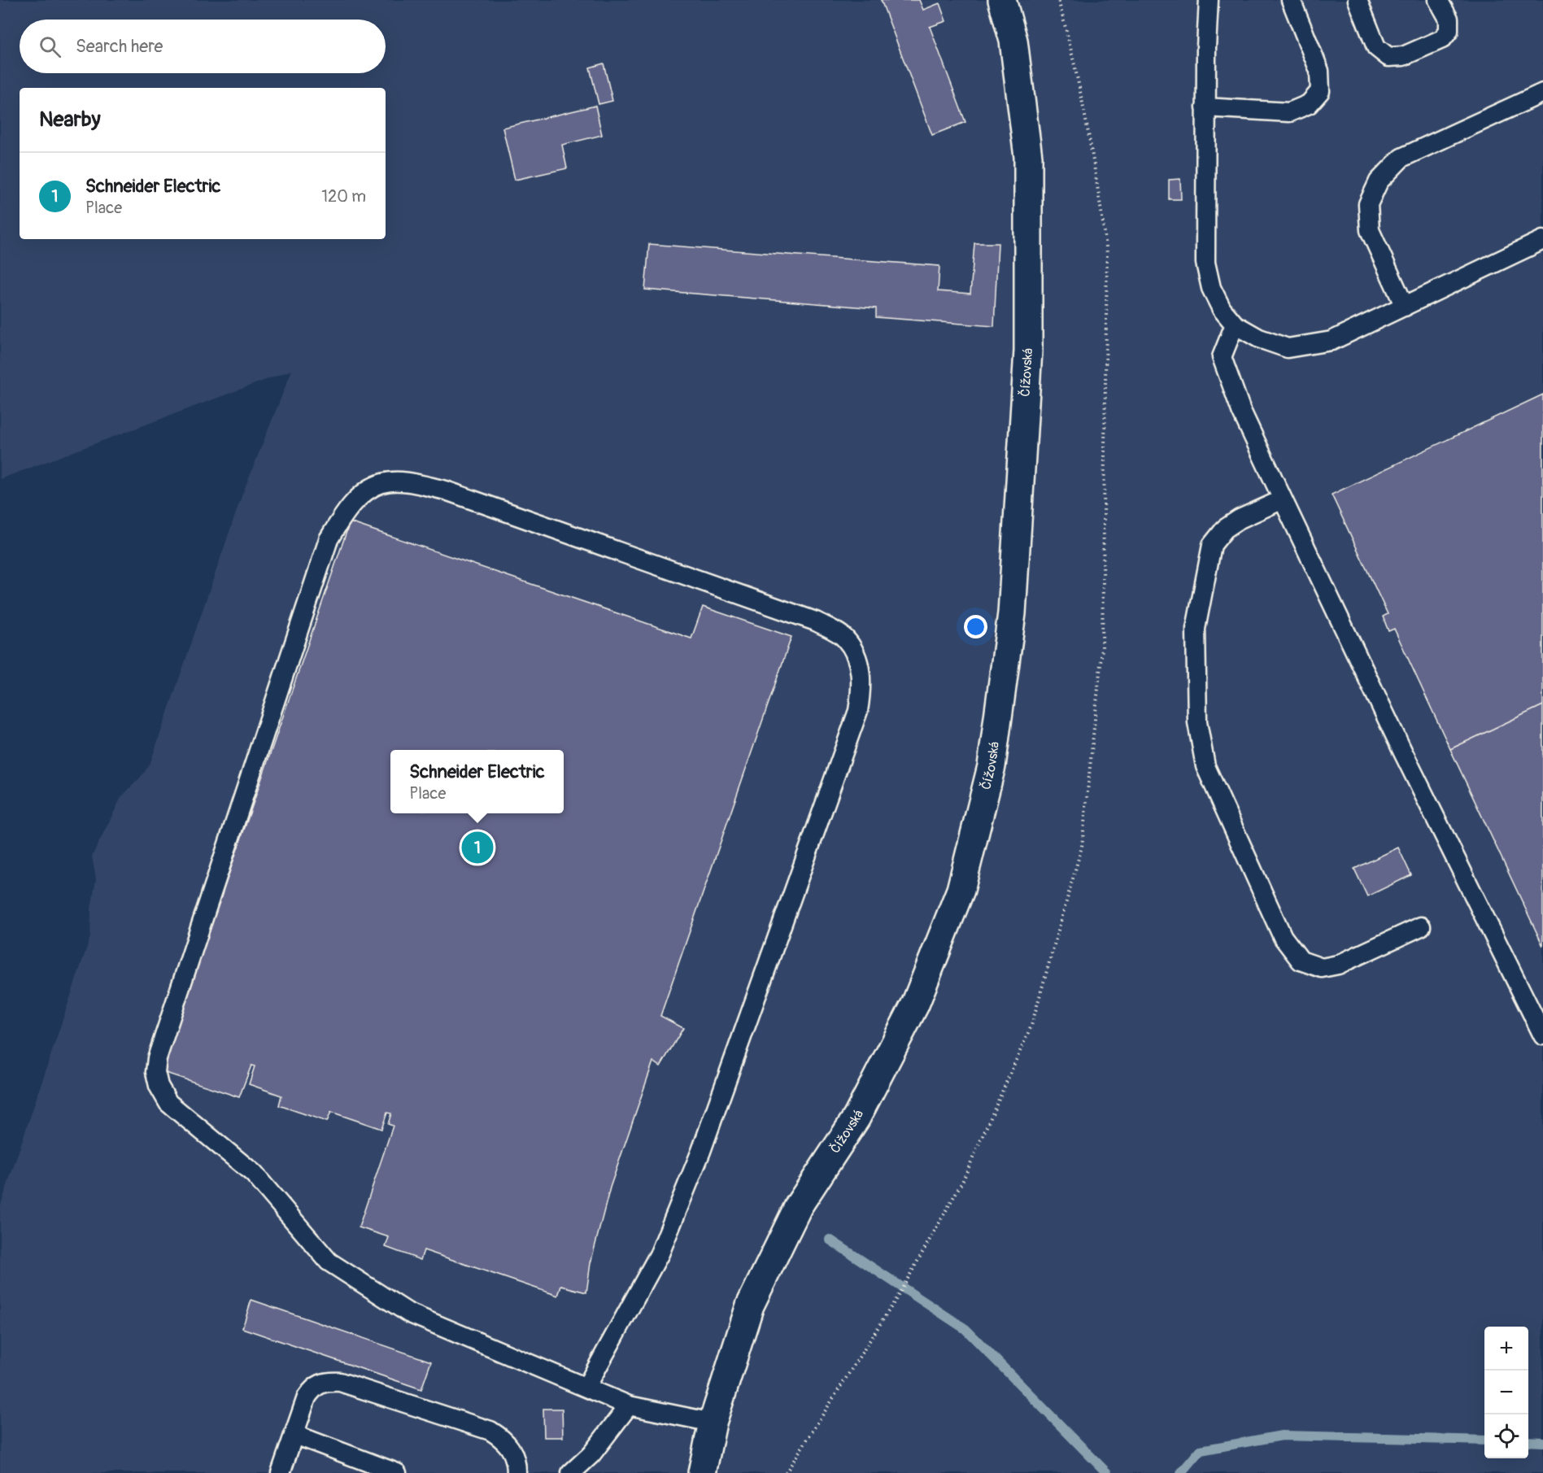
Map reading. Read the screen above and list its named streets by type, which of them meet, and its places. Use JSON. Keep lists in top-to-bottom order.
{
  "streets": {
    "street": ["Čížovská"]
  },
  "page": {
    "search": "Search here",
    "heading": "Nearby",
    "list": [
      {
        "mark": "1",
        "name": "Schneider Electric",
        "note": "Place",
        "value": "120 m"
      }
    ],
    "popup": ["Schneider Electric", "Place"],
    "pins": "1",
    "map_buttons": ["+", "−"]
  }
}
